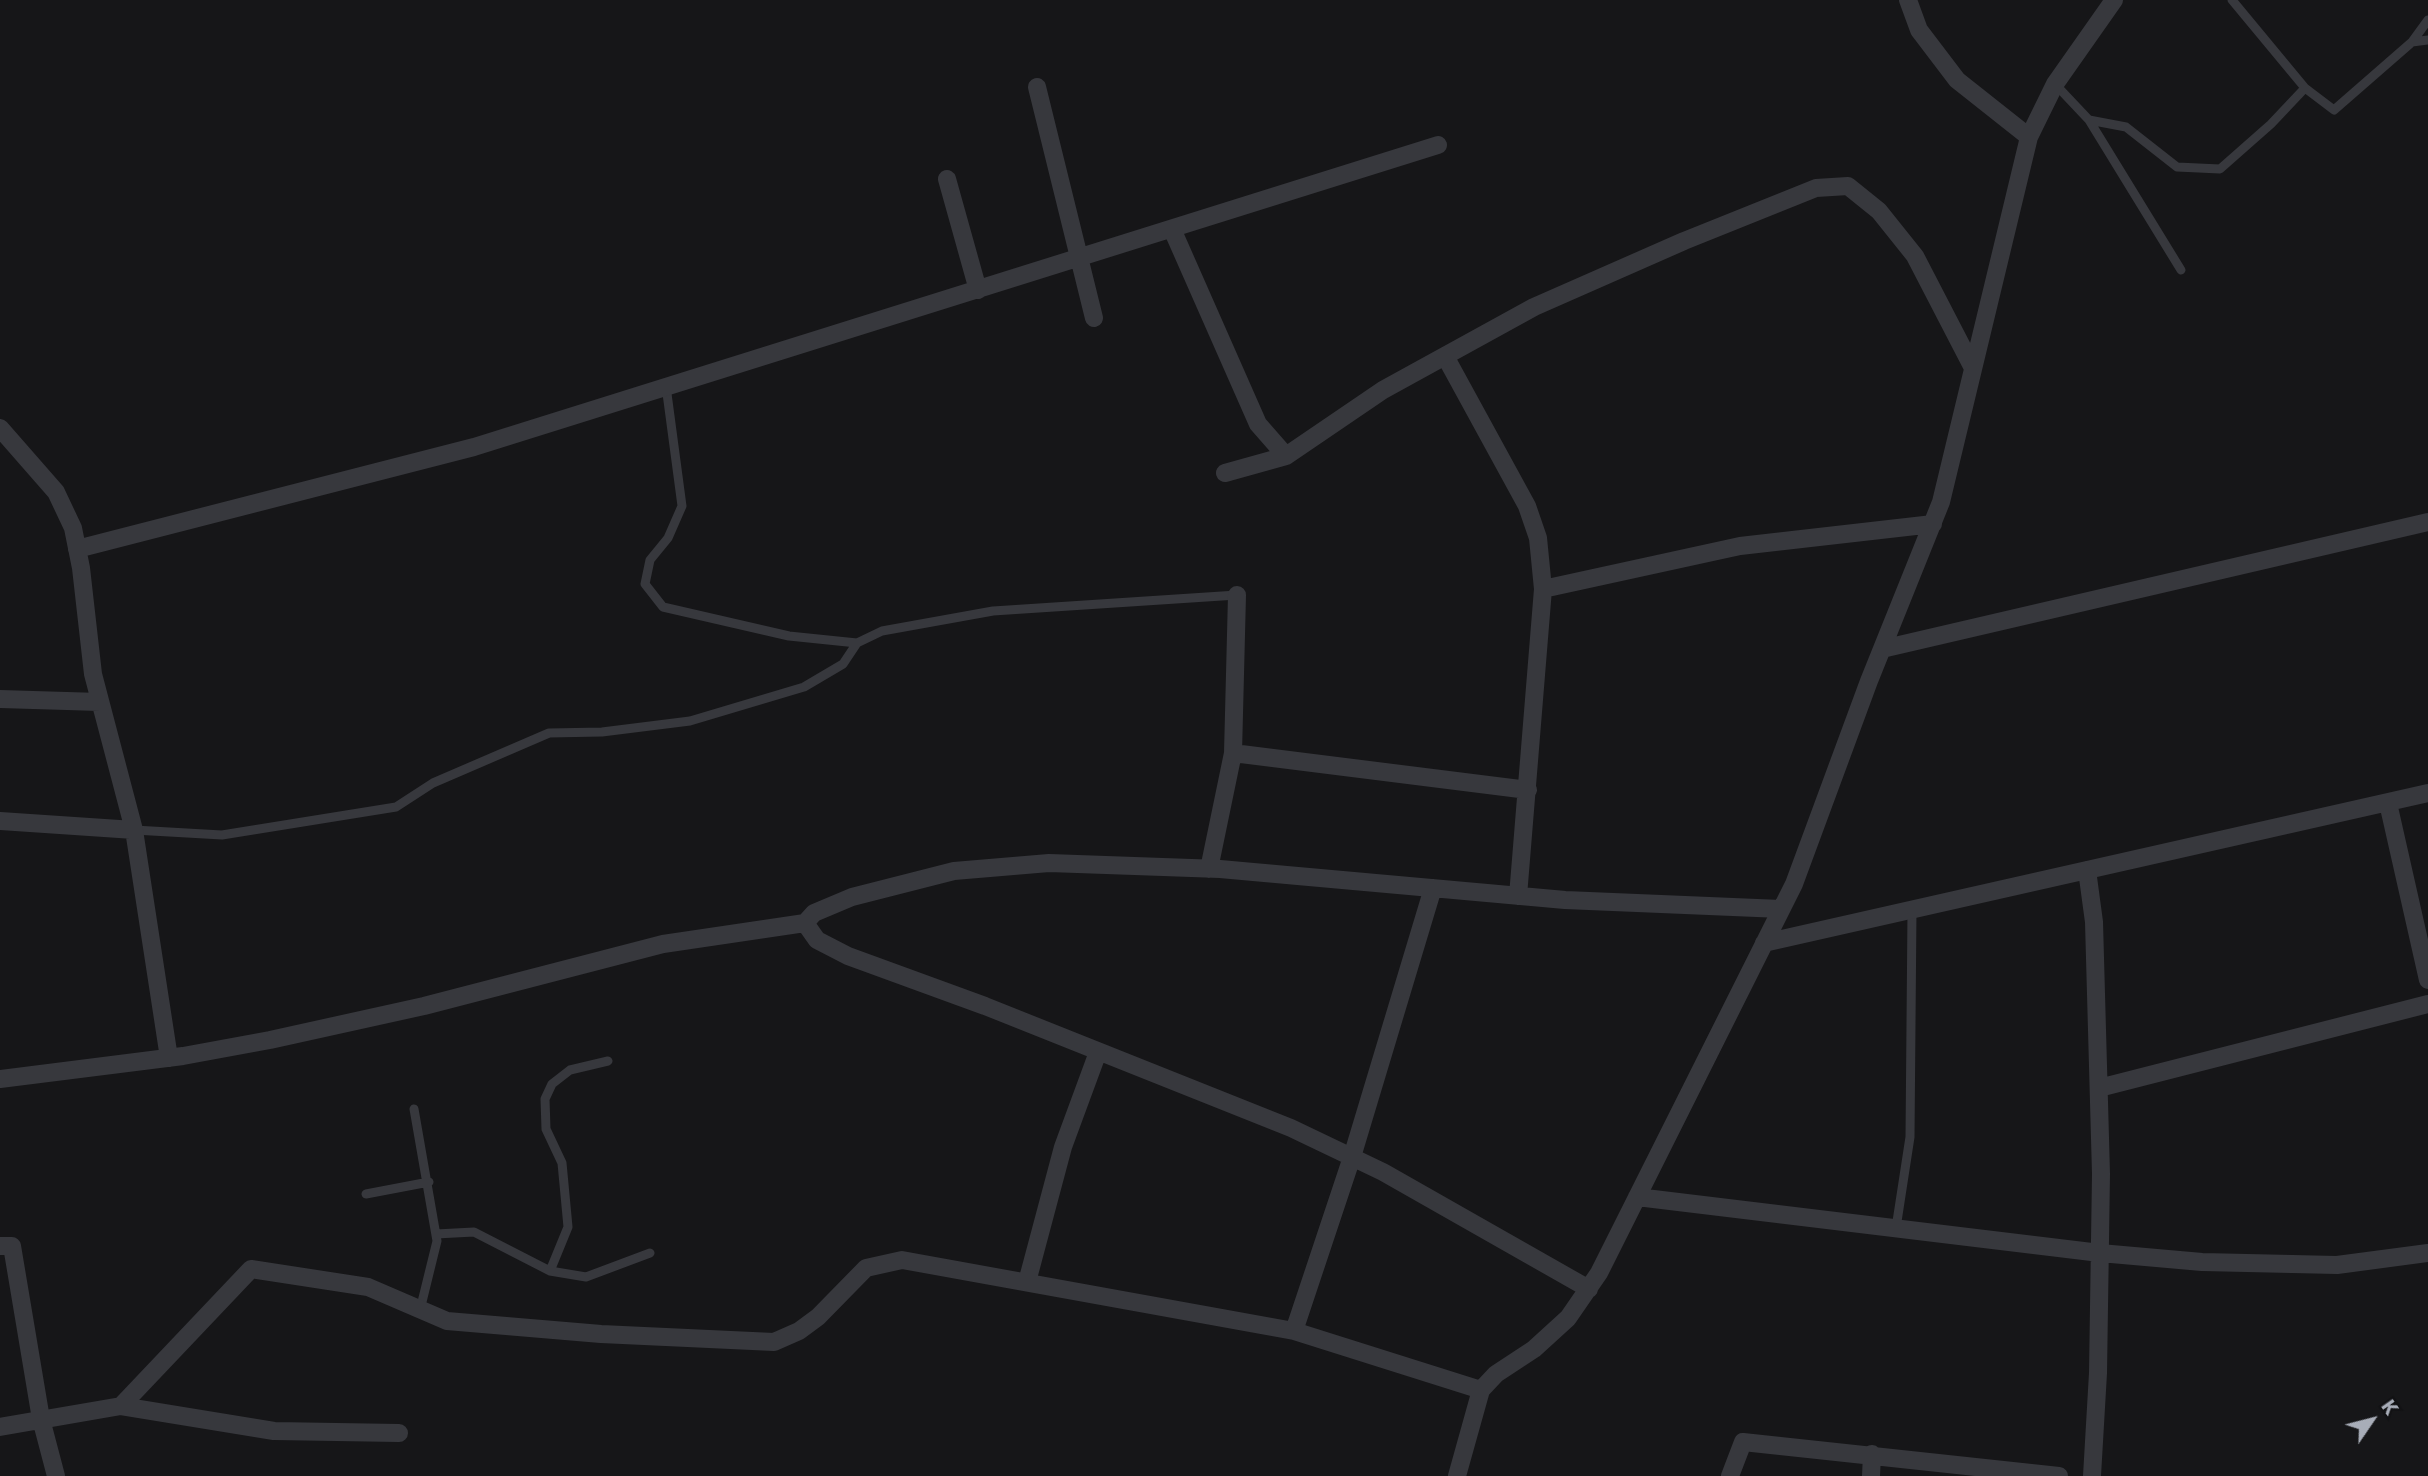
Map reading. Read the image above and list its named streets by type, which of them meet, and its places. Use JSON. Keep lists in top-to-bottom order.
{
  "north": "top right"
}
